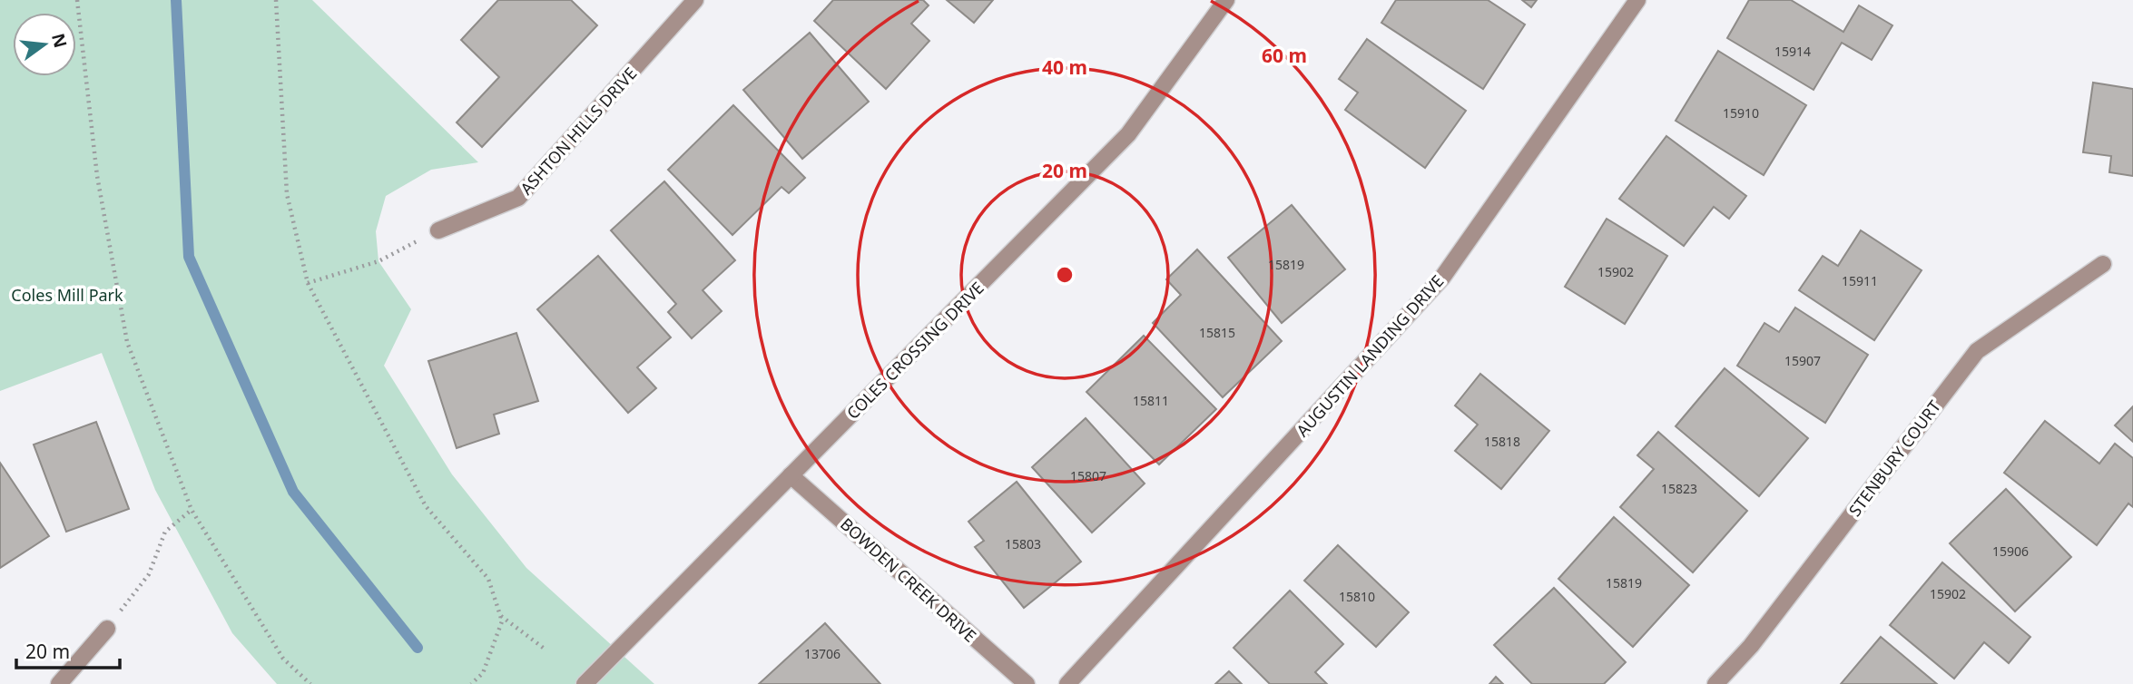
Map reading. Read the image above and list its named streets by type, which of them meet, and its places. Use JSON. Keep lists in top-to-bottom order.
{
  "streets": {
    "street": [
      "ASHTON HILLS DRIVE",
      "COLES CROSSING DRIVE",
      "AUGUSTIN LANDING DRIVE",
      "STENBURY COURT",
      "BOWDEN CREEK DRIVE"
    ]
  },
  "crossings": [
    ["COLES CROSSING DRIVE", "BOWDEN CREEK DRIVE"]
  ],
  "parks": ["Coles Mill Park"],
  "house_numbers": [
    "15914",
    "15910",
    "15819",
    "15902",
    "15911",
    "15815",
    "15907",
    "15811",
    "15818",
    "15807",
    "15823",
    "15803",
    "15906",
    "15819",
    "15902",
    "15810",
    "13706"
  ],
  "scale_bar": "20 m",
  "north": "right",
  "rings": ["60 m", "40 m", "20 m"]
}
